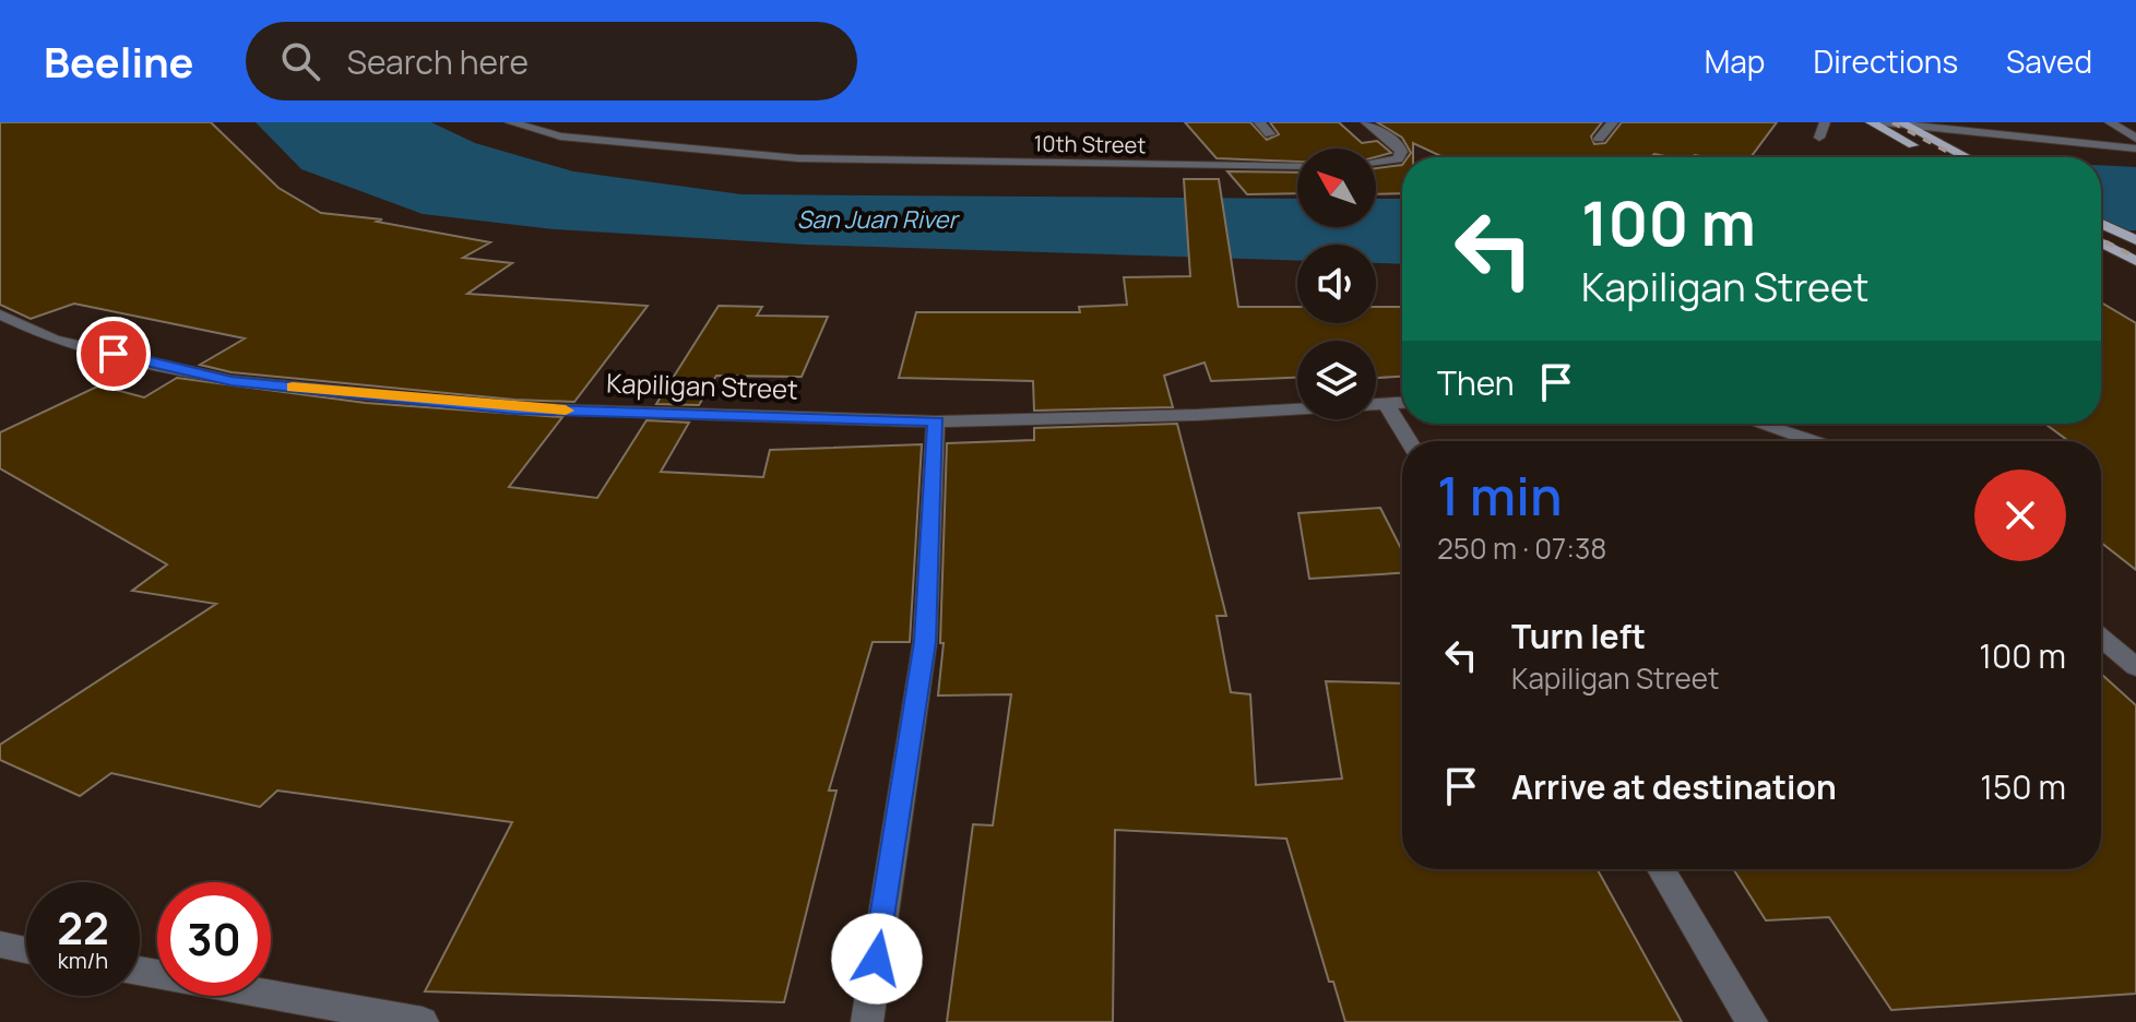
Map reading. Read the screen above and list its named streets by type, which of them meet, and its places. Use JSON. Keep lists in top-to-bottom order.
{
  "streets": {
    "street": ["10th Street", "Kapiligan Street"]
  },
  "water": ["San Juan River"],
  "north": "top left",
  "page": {
    "header": "Beeline",
    "search": "Search here",
    "nav": ["Map", "Directions", "Saved"],
    "turn": ["100 m", "Kapiligan Street"],
    "then": "Then",
    "heading": ["1 min", "250 m · 07:38"],
    "list": [
      {
        "name": "Turn left",
        "note": "Kapiligan Street",
        "value": "100 m"
      },
      {
        "name": "Arrive at destination",
        "value": "150 m"
      }
    ],
    "speed": "22 km/h",
    "limit": "30"
  }
}
